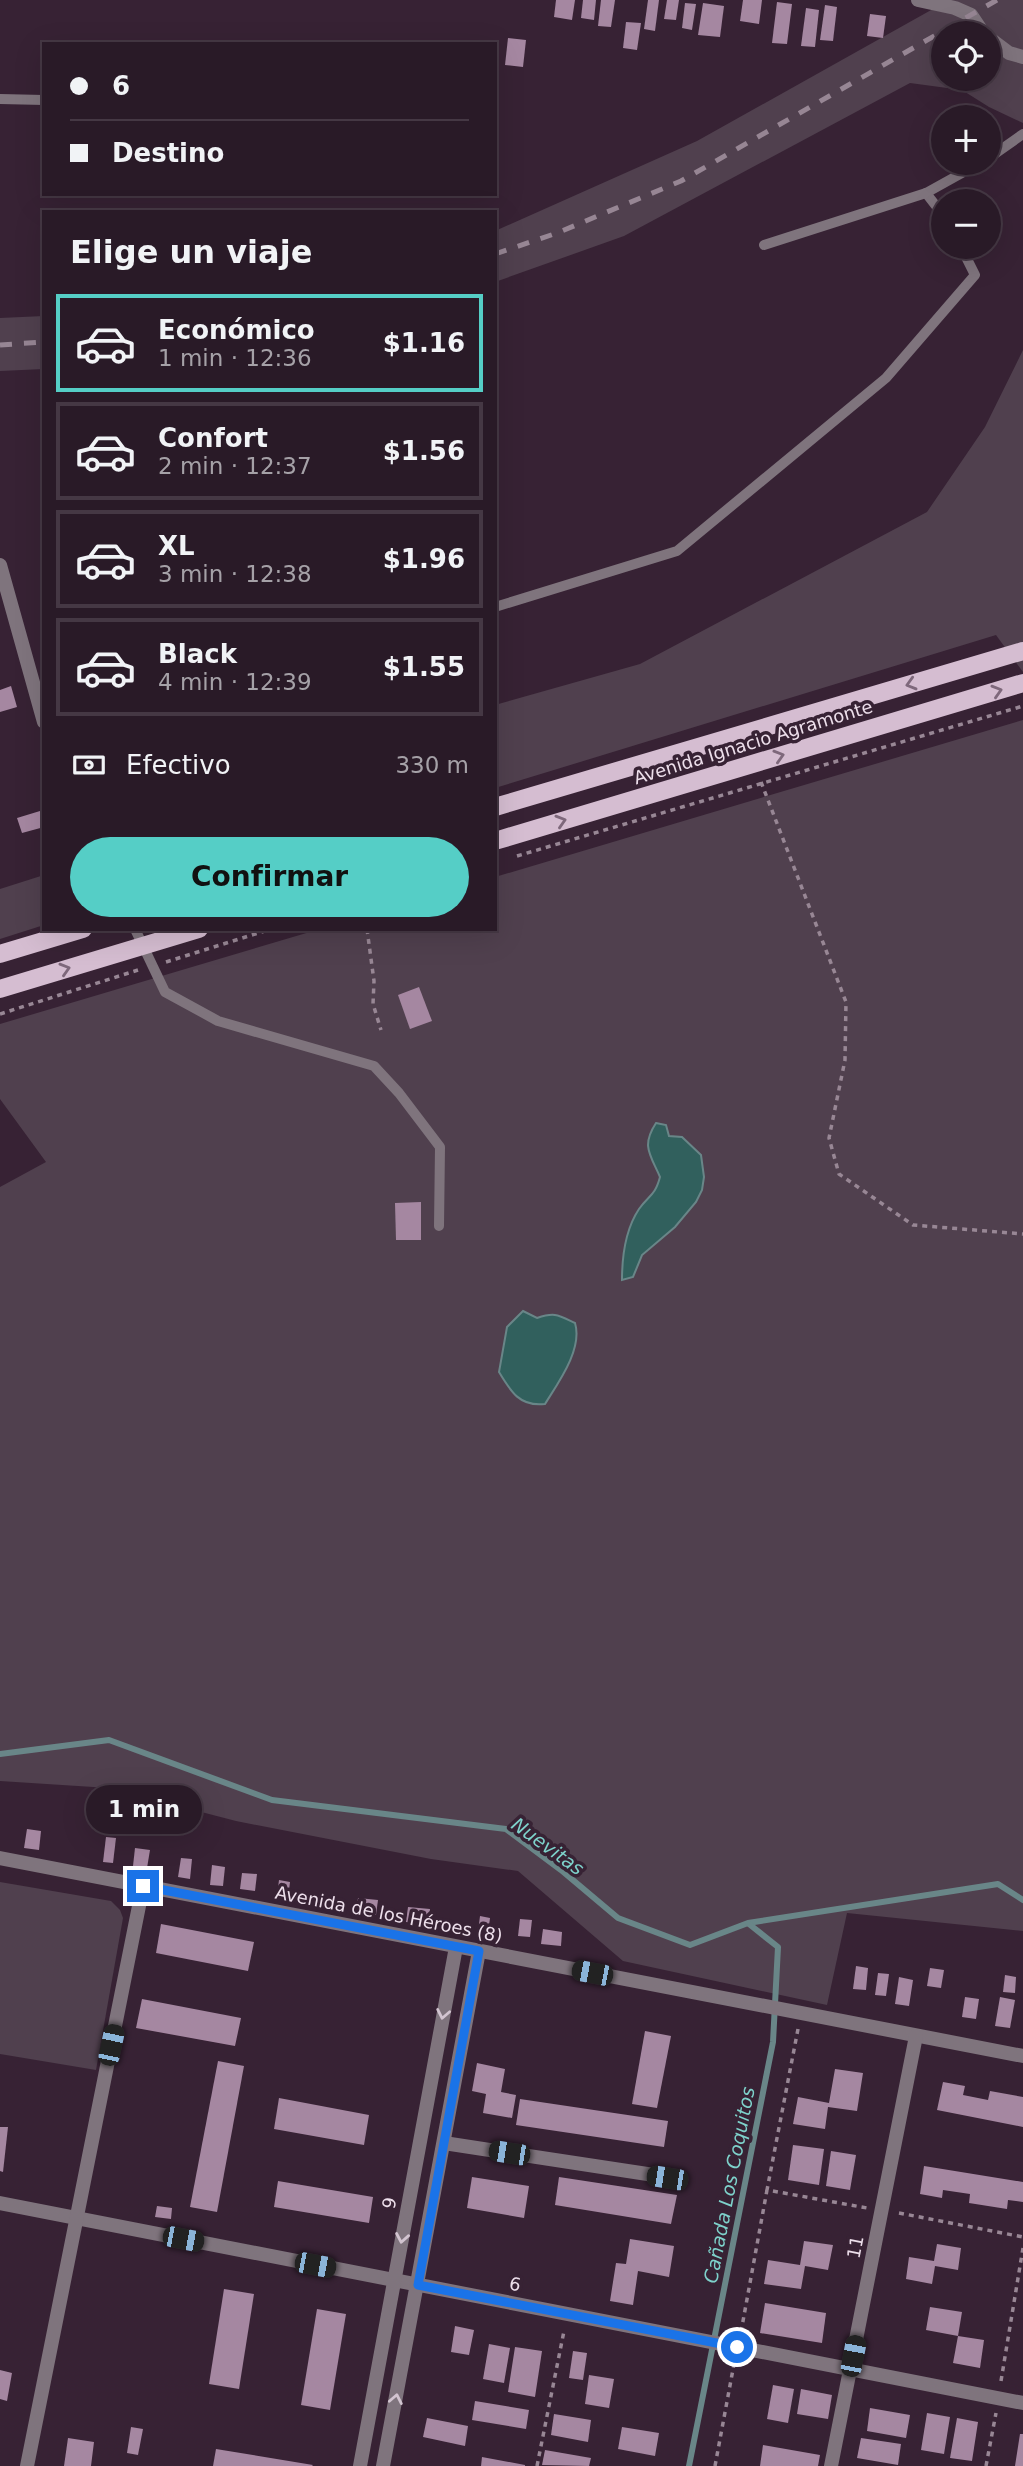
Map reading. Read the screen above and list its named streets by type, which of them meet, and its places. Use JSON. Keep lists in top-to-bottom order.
{
  "streets": {
    "main road": ["Avenida Ignacio Agramonte"],
    "street": [
      "Avenida de los Héroes (8)",
      "9",
      "11",
      "6"
    ]
  },
  "crossings": [
    ["Avenida de los Héroes (8)", "9"],
    ["Avenida de los Héroes (8)", "11"],
    ["9", "6"],
    ["11", "6"]
  ],
  "water": ["Nuevitas", "Cañada Los Coquitos"],
  "page": {
    "map_buttons": ["+", "−"],
    "banner": ["6", "Destino"],
    "heading": "Elige un viaje",
    "list": [
      {
        "name": "Económico",
        "note": "1 min · 12:36",
        "value": "$1.16"
      },
      {
        "name": "Confort",
        "note": "2 min · 12:37",
        "value": "$1.56"
      },
      {
        "name": "XL",
        "note": "3 min · 12:38",
        "value": "$1.96"
      },
      {
        "name": "Black",
        "note": "4 min · 12:39",
        "value": "$1.55"
      }
    ],
    "pay": ["Efectivo", "330 m"],
    "buttons": "Confirmar",
    "bubble": "1 min"
  }
}
